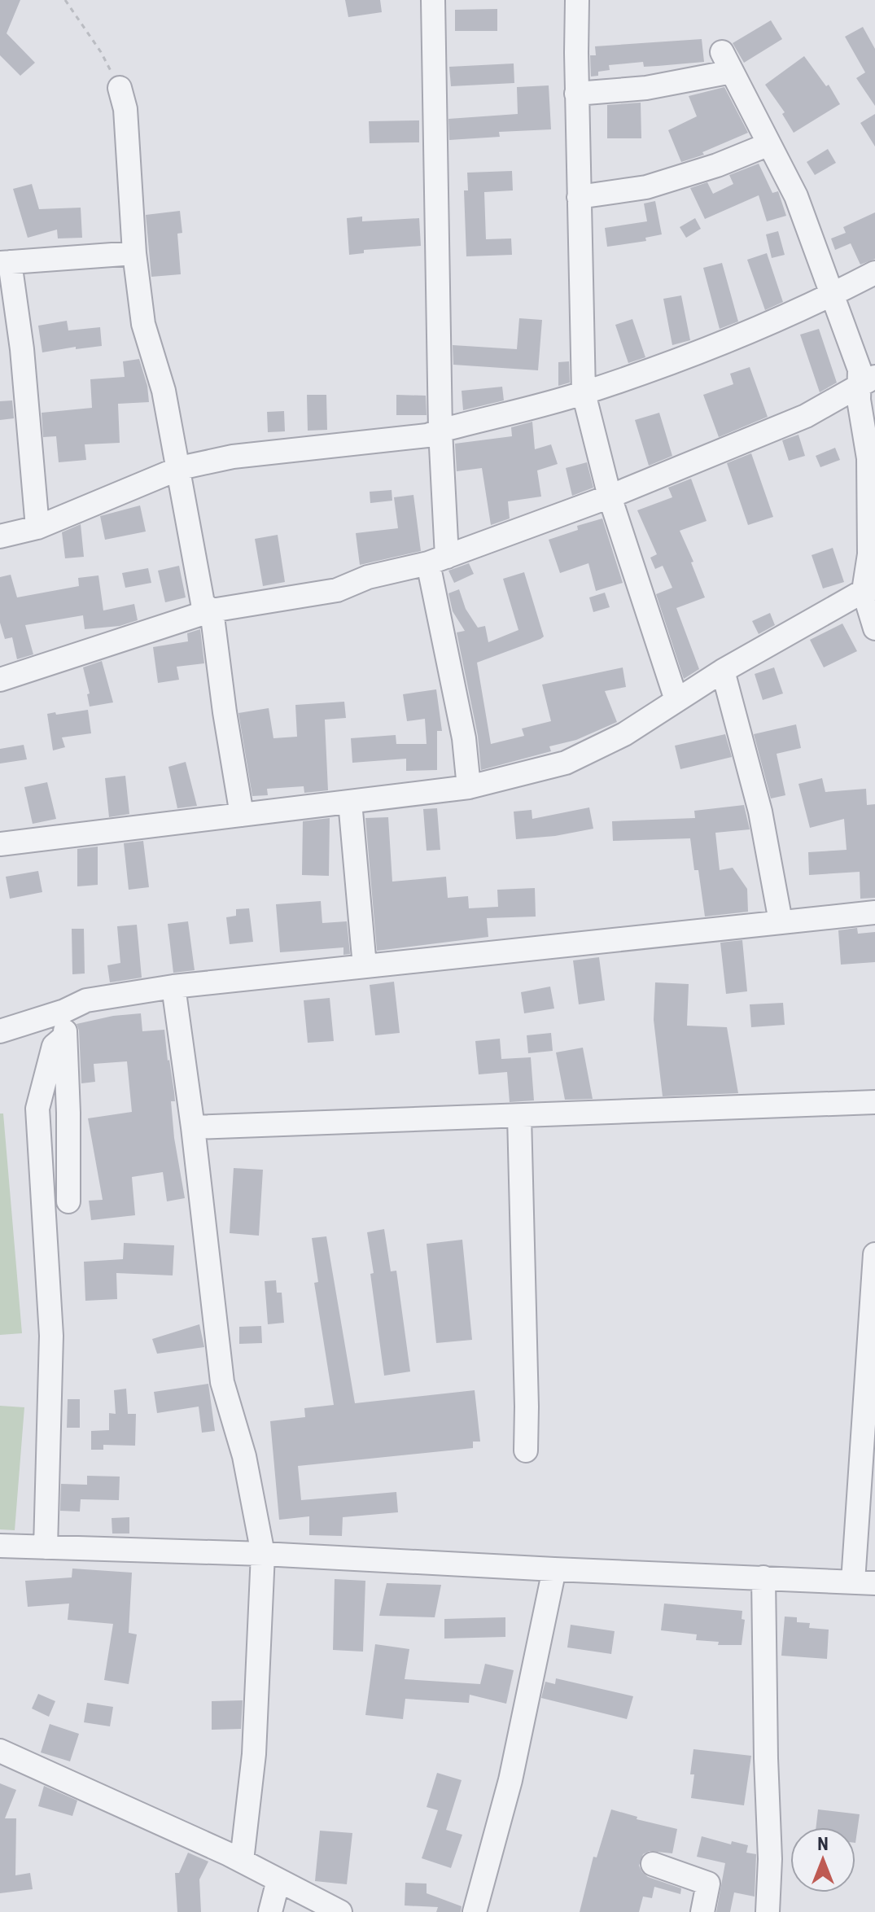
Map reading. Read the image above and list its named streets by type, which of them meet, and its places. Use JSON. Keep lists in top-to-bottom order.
{
  "north": "top"
}
